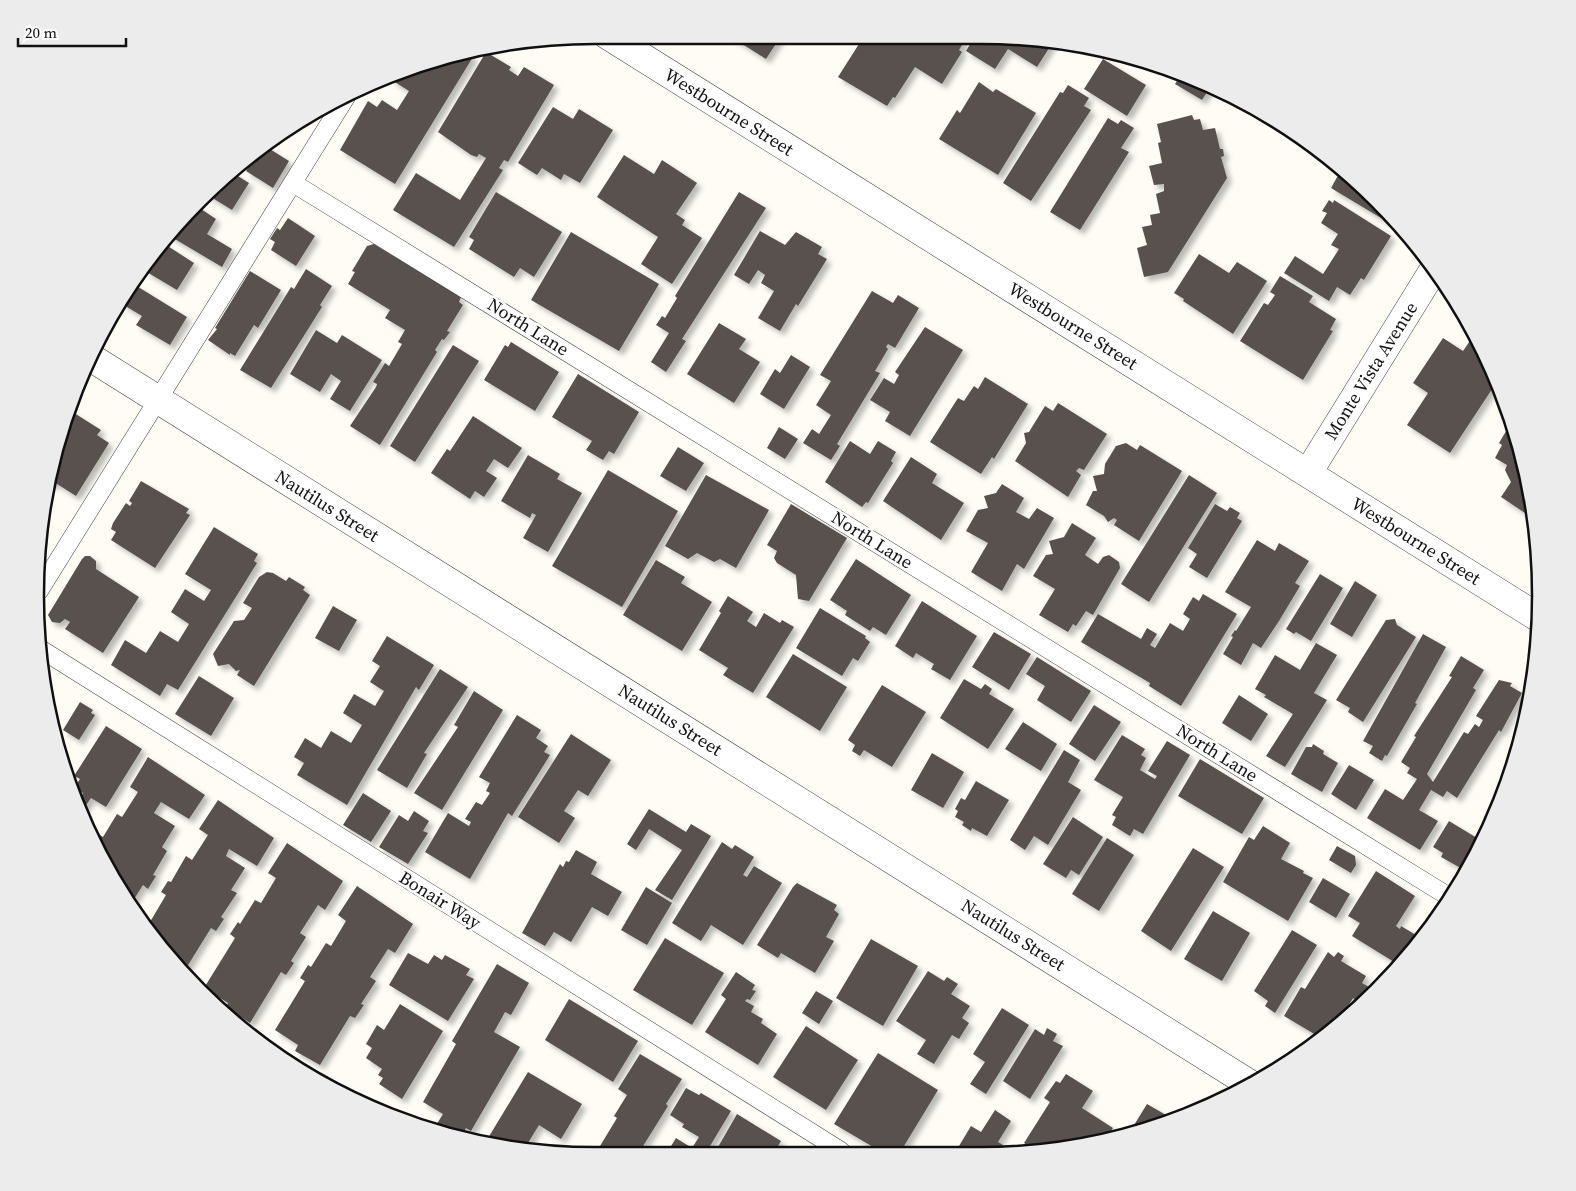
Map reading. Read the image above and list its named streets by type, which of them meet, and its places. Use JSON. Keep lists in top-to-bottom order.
{
  "streets": {
    "street": ["Westbourne Street", "Monte Vista Avenue", "Nautilus Street"],
    "lane": ["North Lane", "Bonair Way"]
  },
  "crossings": [
    ["Westbourne Street", "Monte Vista Avenue"]
  ],
  "scale_bar": "20 m"
}
